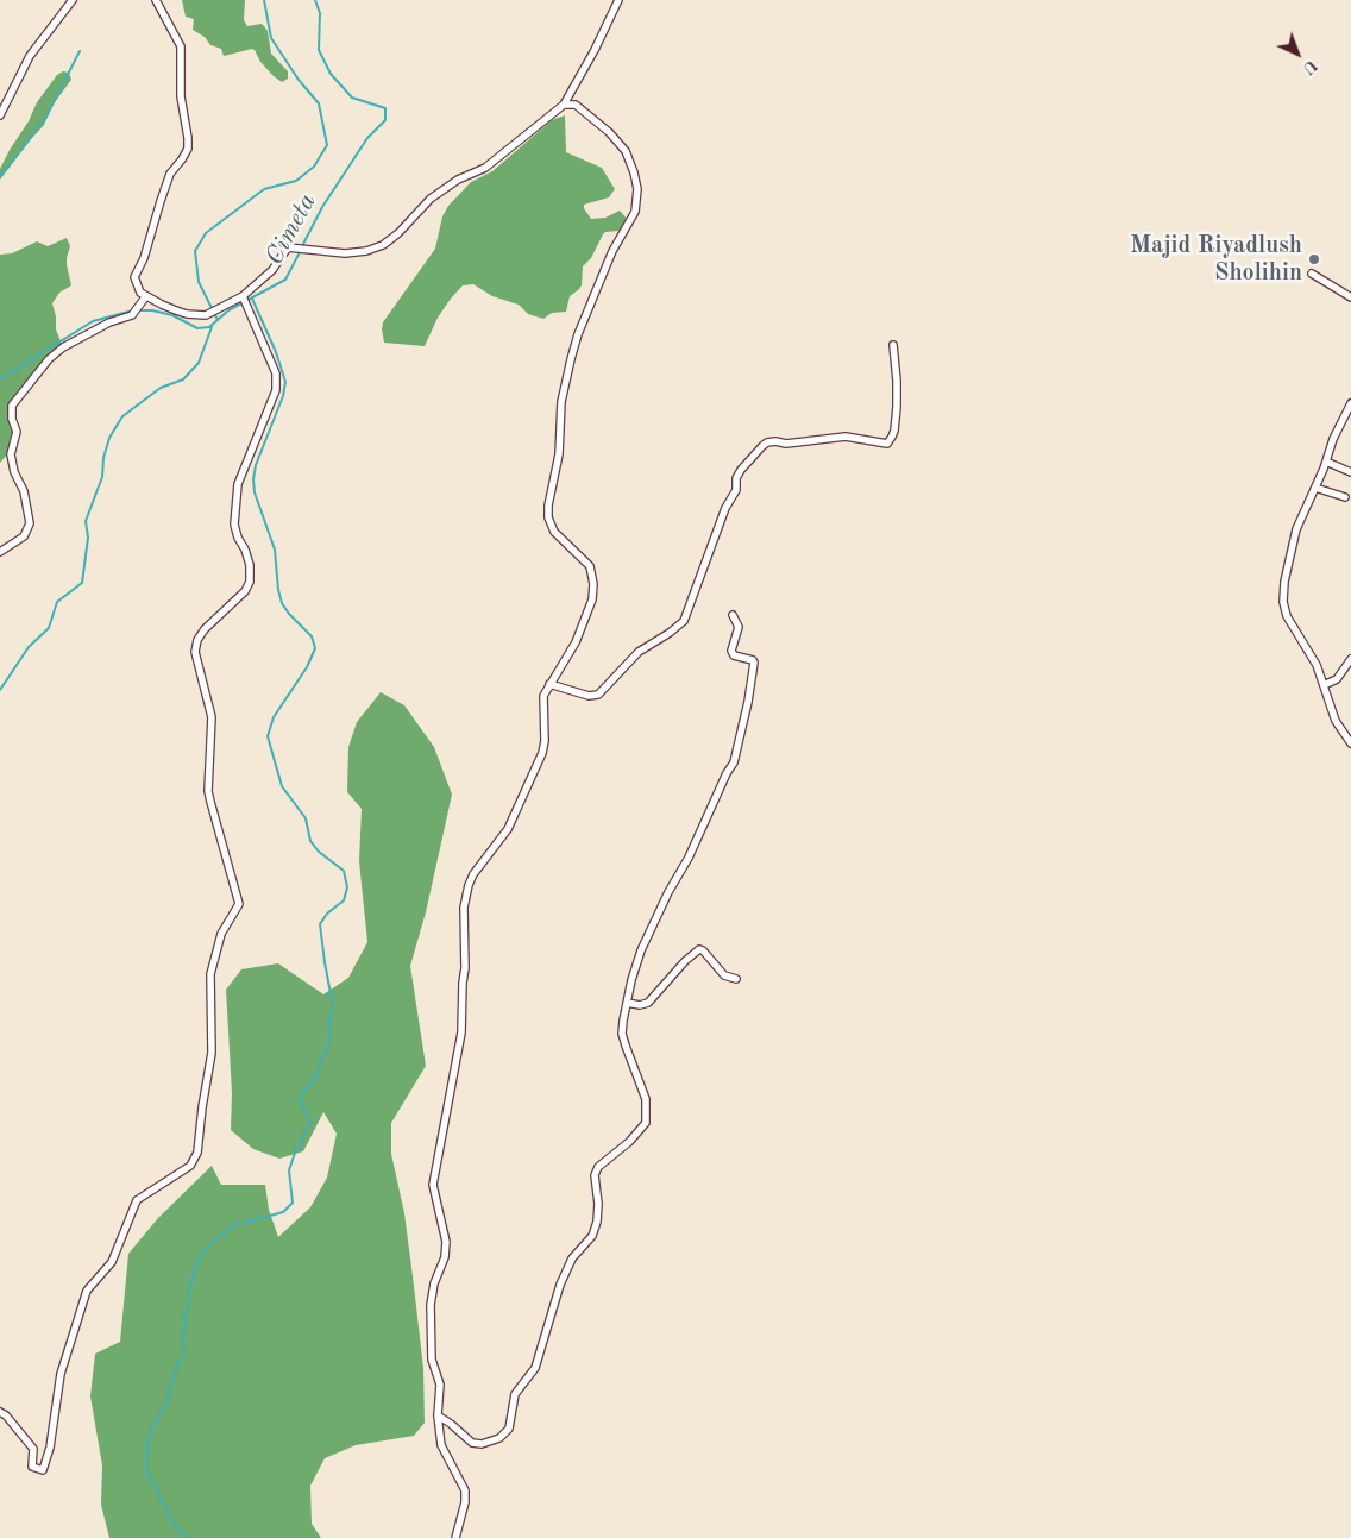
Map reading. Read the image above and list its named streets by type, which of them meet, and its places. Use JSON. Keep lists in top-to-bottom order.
{
  "water": ["Cimeta"],
  "places": ["Majid Riyadlush Sholihin"],
  "north": "bottom right"
}
